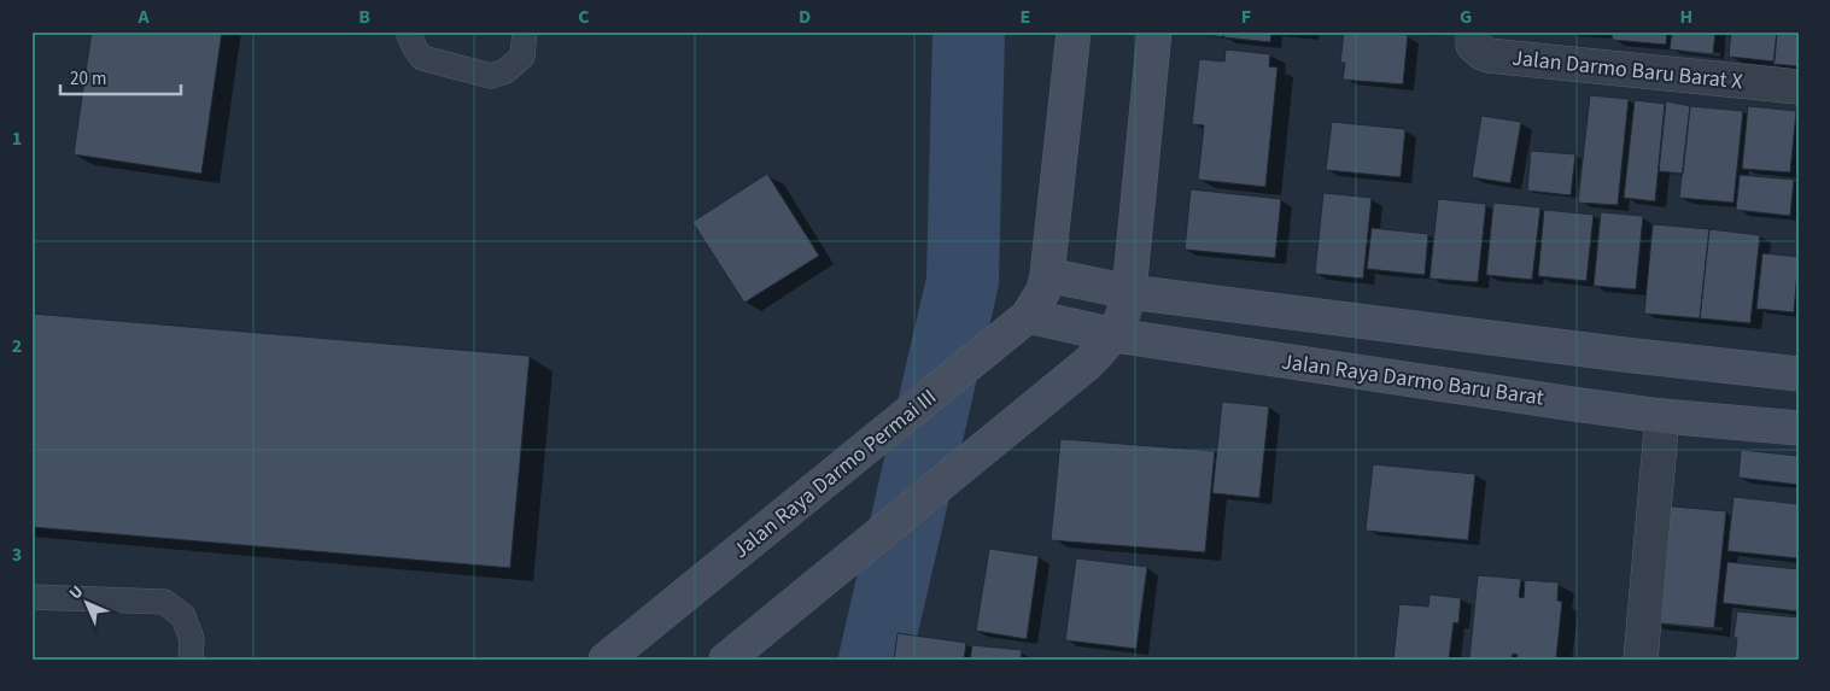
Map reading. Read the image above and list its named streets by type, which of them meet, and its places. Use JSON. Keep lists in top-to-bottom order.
{
  "streets": {
    "main road": ["Jalan Raya Darmo Baru Barat", "Jalan Raya Darmo Permai III"],
    "street": ["Jalan Darmo Baru Barat X"]
  },
  "crossings": [
    ["Jalan Raya Darmo Baru Barat", "Jalan Raya Darmo Permai III"]
  ],
  "scale_bar": "20 m",
  "north": "top left",
  "grid": {
    "columns": [
      "A",
      "B",
      "C",
      "D",
      "E",
      "F",
      "G",
      "H"
    ],
    "rows": ["1", "2", "3"]
  }
}
